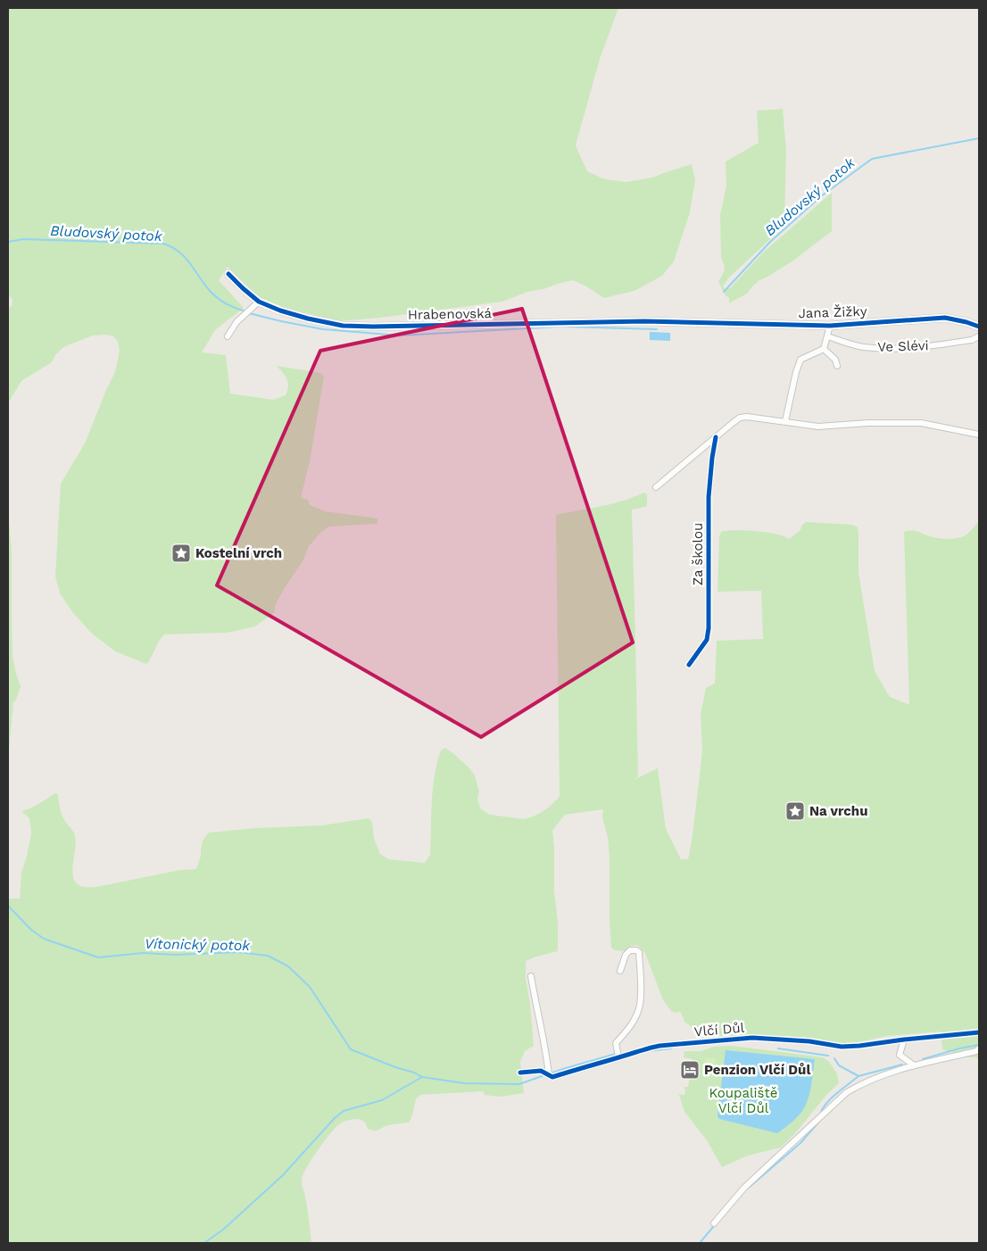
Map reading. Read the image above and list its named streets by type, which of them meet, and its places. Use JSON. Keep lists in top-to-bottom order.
{
  "streets": {
    "street": [
      "Jana Žižky",
      "Hrabenovská",
      "Ve Slévi",
      "Za školou",
      "Vlčí Důl"
    ]
  },
  "crossings": [
    ["Jana Žižky", "Hrabenovská"],
    ["Jana Žižky", "Ve Slévi"]
  ],
  "water": ["Bludovský potok", "Vítonický potok"],
  "parks": ["Koupaliště Vlčí Důl"],
  "places": {
    "place": ["Kostelní vrch", "Na vrchu"],
    "hotel": ["Penzion Vlčí Důl"]
  }
}
